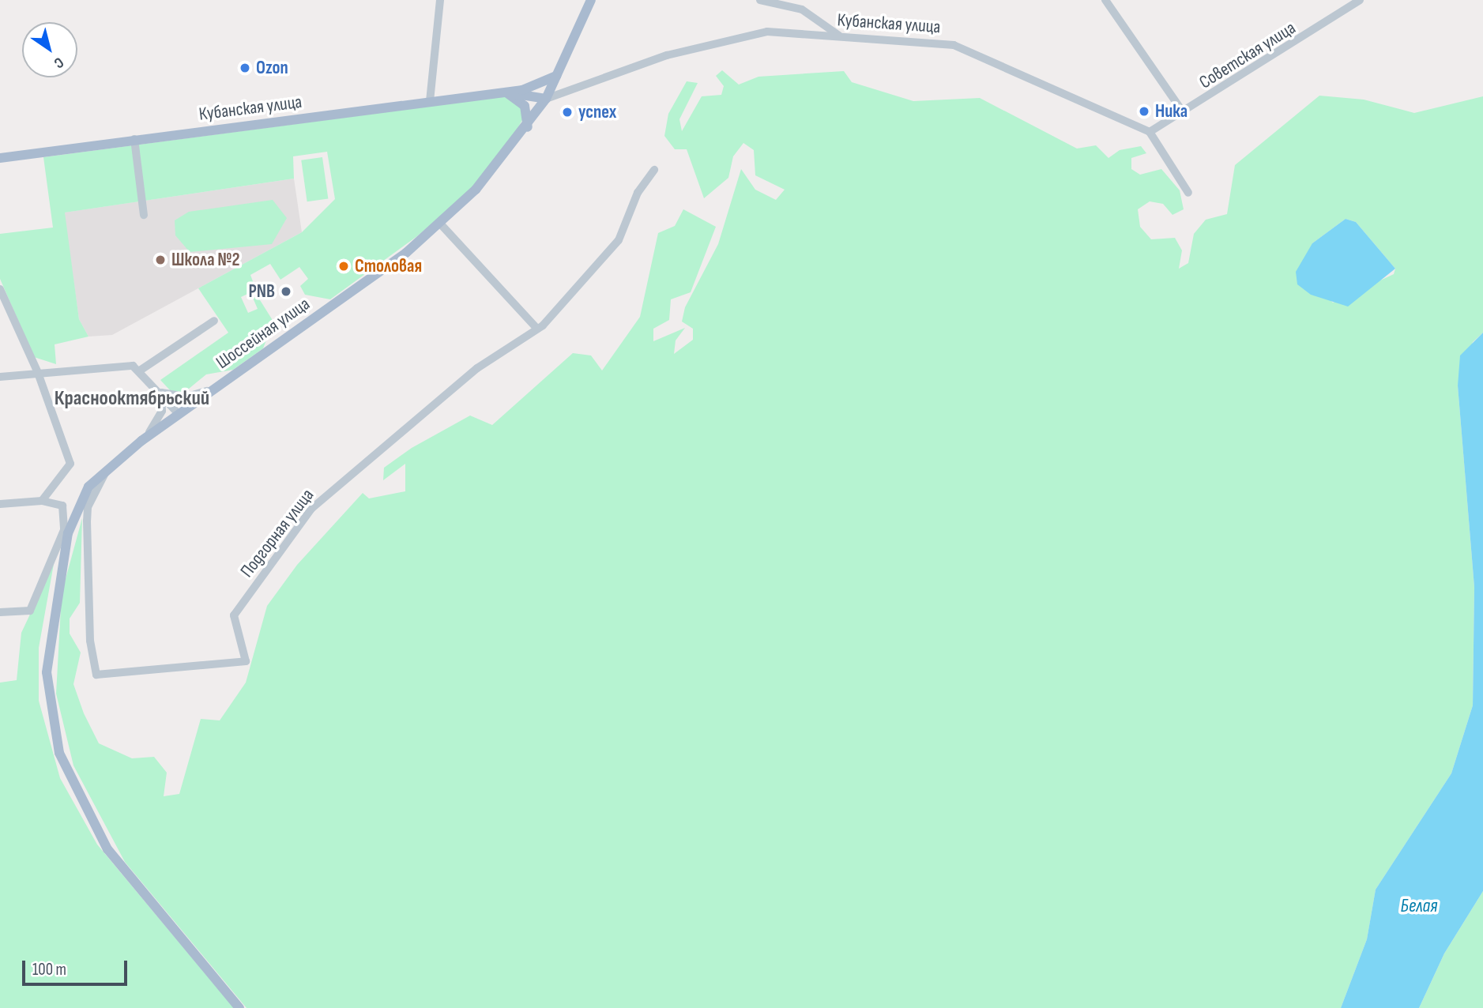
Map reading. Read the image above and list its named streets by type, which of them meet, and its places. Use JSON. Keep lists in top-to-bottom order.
{
  "streets": {
    "main road": ["Кубанская улица", "Шоссейная улица"],
    "street": ["Советская улица", "Подгорная улица"]
  },
  "crossings": [
    ["Кубанская улица", "Советская улица"],
    ["Кубанская улица", "Шоссейная улица"],
    ["Шоссейная улица", "Подгорная улица"]
  ],
  "districts": ["Краснооктябрьский"],
  "water": ["Белая"],
  "places": [
    "Ozon",
    "Ника",
    "успех",
    "Школа №2",
    "Столовая",
    "PNB"
  ],
  "scale_bar": "100 m",
  "north": "bottom right"
}
